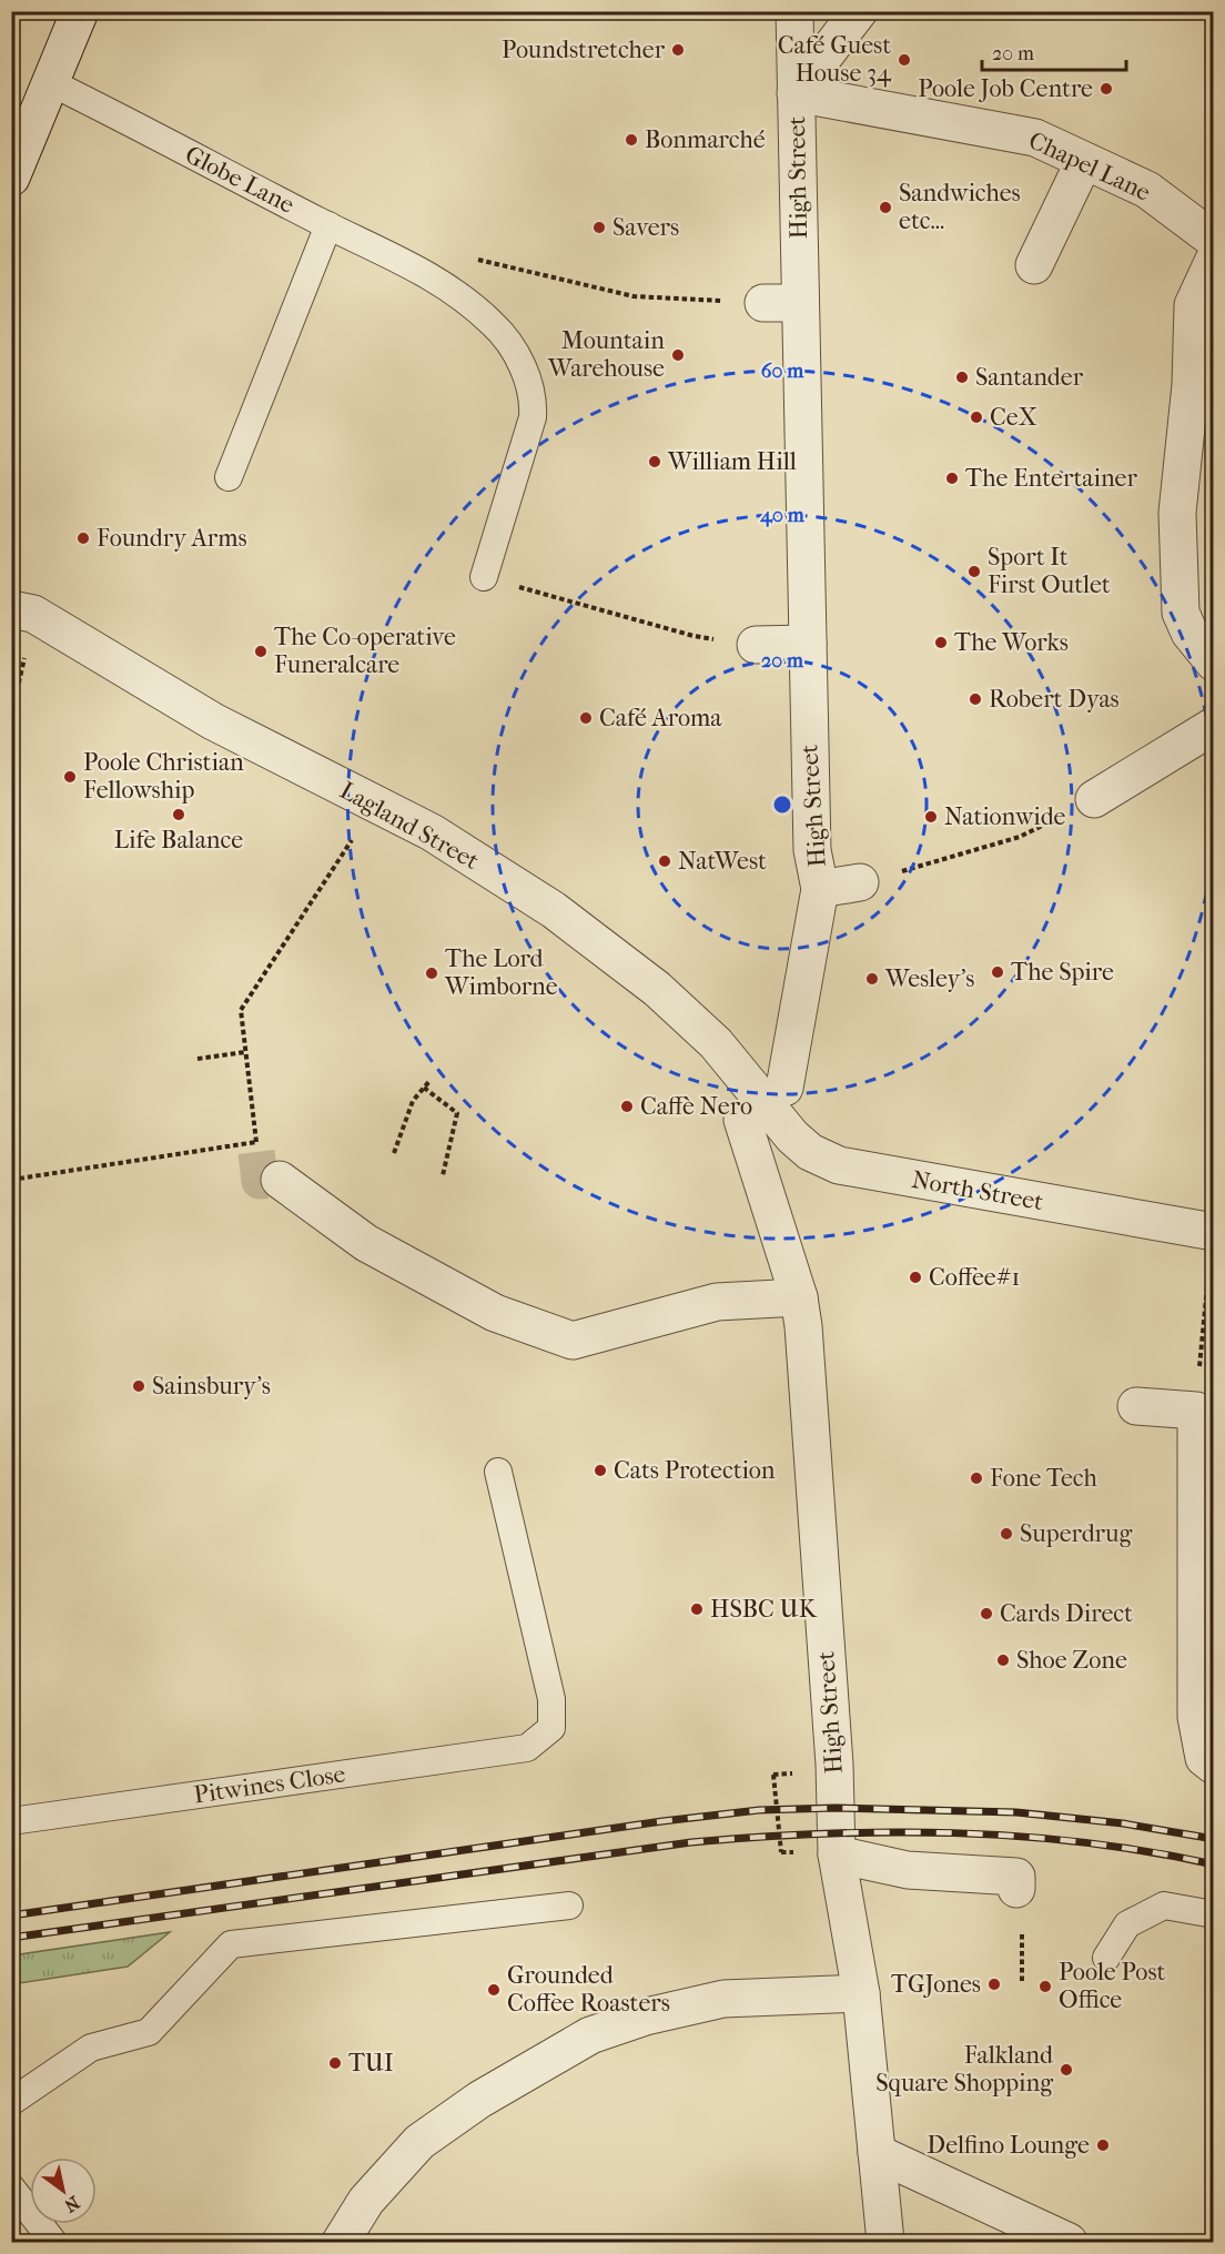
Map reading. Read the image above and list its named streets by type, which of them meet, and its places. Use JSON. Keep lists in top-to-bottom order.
{
  "streets": {
    "street": [
      "Chapel Lane",
      "High Street",
      "Lagland Street",
      "North Street"
    ],
    "lane": ["Globe Lane", "Pitwines Close"]
  },
  "crossings": [
    ["Chapel Lane", "High Street"],
    ["High Street", "Lagland Street"],
    ["High Street", "North Street"],
    ["Lagland Street", "North Street"]
  ],
  "places": [
    "Poundstretcher",
    "Café Guest House 34",
    "Poole Job Centre",
    "Bonmarché",
    "Sandwiches etc...",
    "Savers",
    "Mountain Warehouse",
    "Santander",
    "CeX",
    "William Hill",
    "The Entertainer",
    "Foundry Arms",
    "Sport It First Outlet",
    "The Works",
    "The Co-operative Funeralcare",
    "Robert Dyas",
    "Café Aroma",
    "Poole Christian Fellowship",
    "Life Balance",
    "Nationwide",
    "NatWest",
    "The Spire",
    "The Lord Wimborne",
    "Wesley's",
    "Caffè Nero",
    "Coffee#1",
    "Sainsbury's",
    "Cats Protection",
    "Fone Tech",
    "Superdrug",
    "HSBC UK",
    "Cards Direct",
    "Shoe Zone",
    "TGJones",
    "Poole Post Office",
    "Grounded Coffee Roasters",
    "TUI",
    "Falkland Square Shopping",
    "Delfino Lounge"
  ],
  "scale_bar": "20 m",
  "north": "bottom right",
  "rings": ["60 m", "40 m", "20 m"]
}
